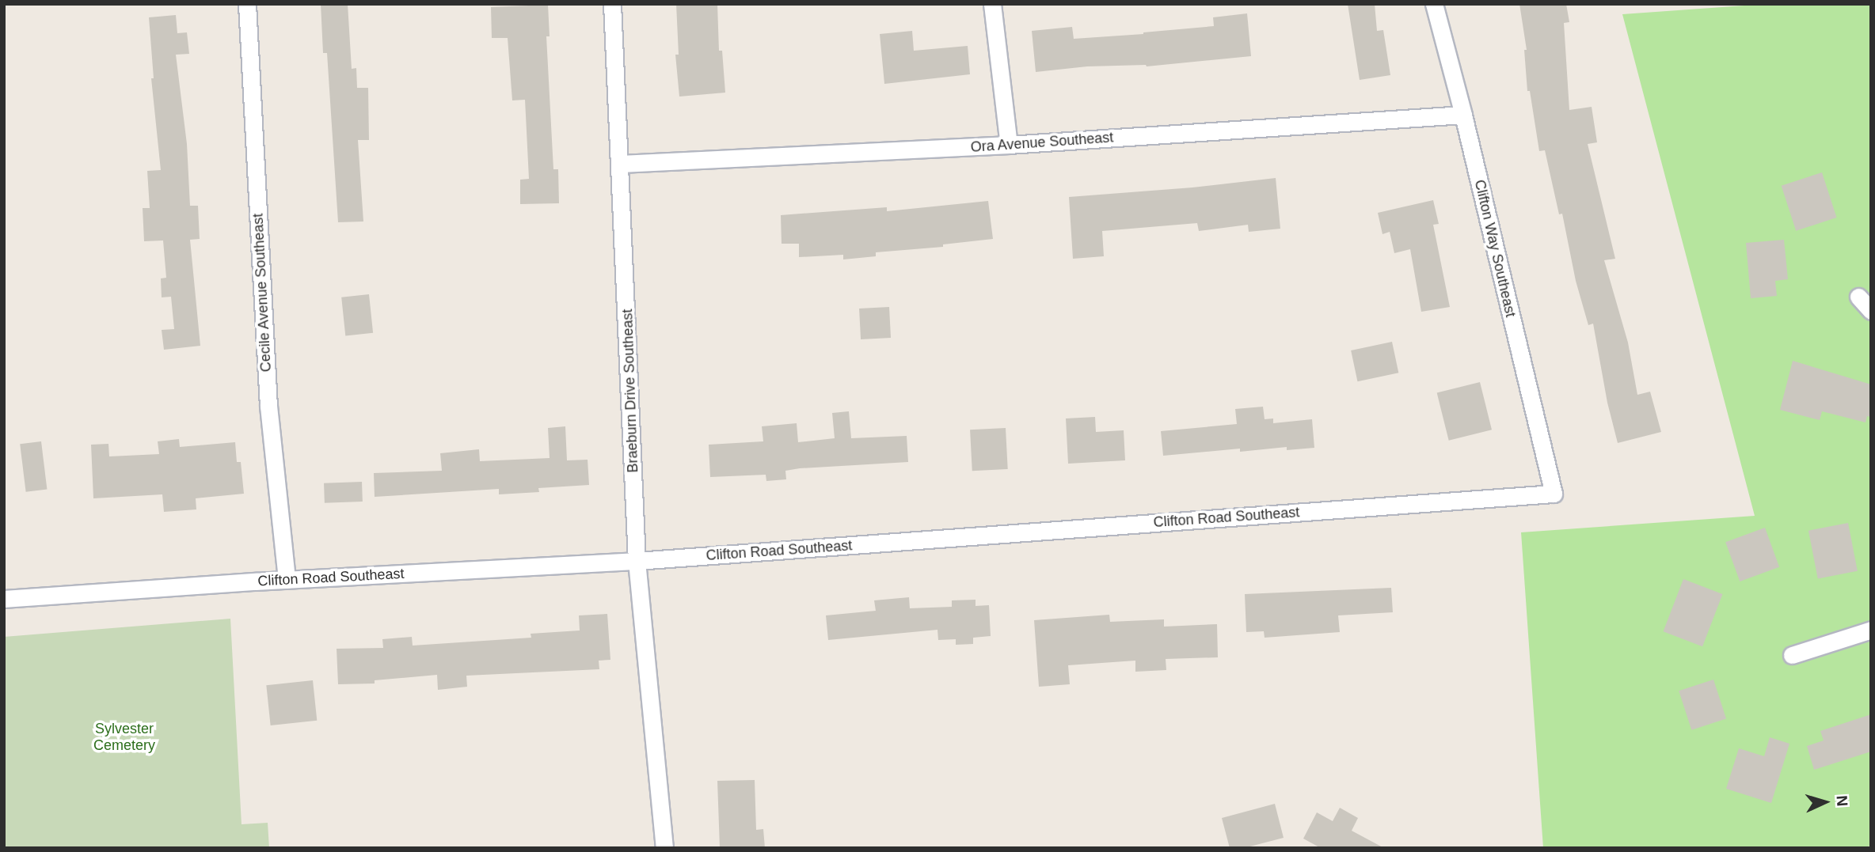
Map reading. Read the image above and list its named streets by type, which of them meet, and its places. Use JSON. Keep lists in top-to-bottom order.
{
  "streets": {
    "street": [
      "Ora Avenue Southeast",
      "Clifton Way Southeast",
      "Cecile Avenue Southeast",
      "Braeburn Drive Southeast",
      "Clifton Road Southeast"
    ]
  },
  "crossings": [
    ["Ora Avenue Southeast", "Clifton Way Southeast"],
    ["Ora Avenue Southeast", "Braeburn Drive Southeast"],
    ["Clifton Way Southeast", "Clifton Road Southeast"],
    ["Cecile Avenue Southeast", "Clifton Road Southeast"],
    ["Braeburn Drive Southeast", "Clifton Road Southeast"]
  ],
  "parks": ["Sylvester Cemetery"],
  "north": "right"
}
